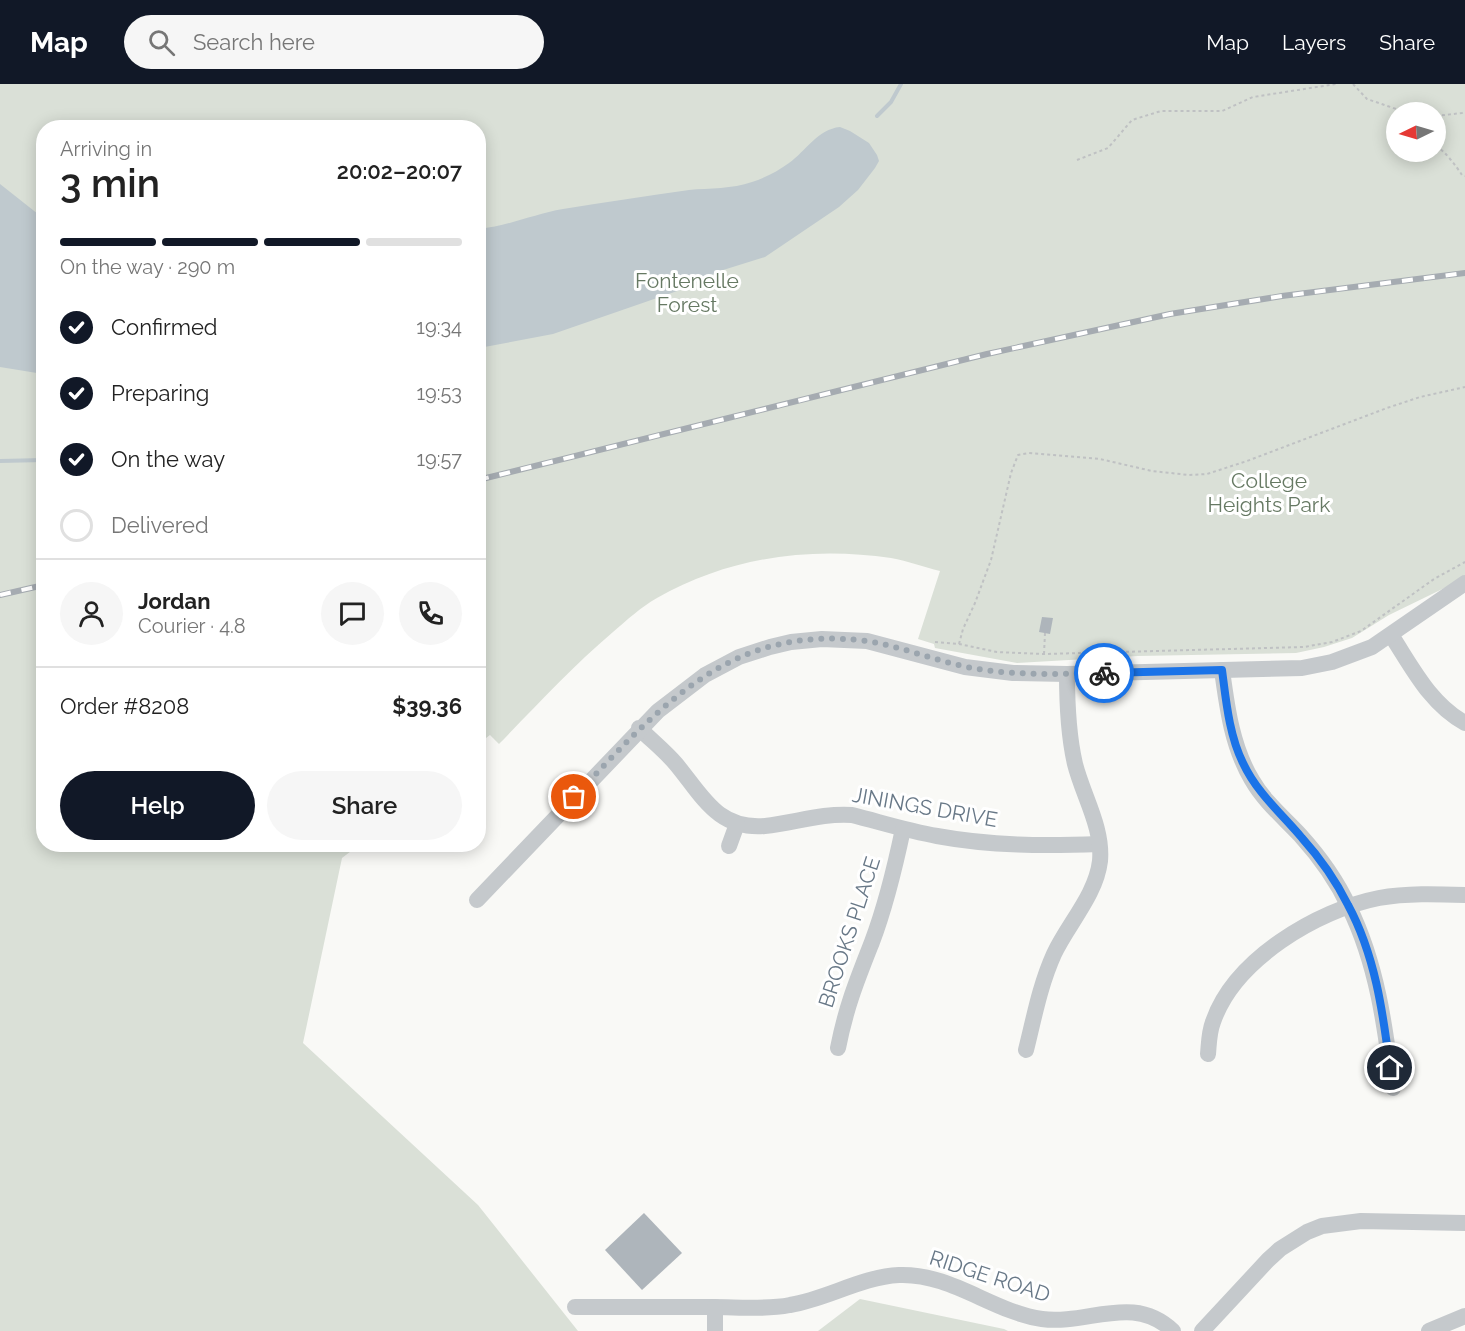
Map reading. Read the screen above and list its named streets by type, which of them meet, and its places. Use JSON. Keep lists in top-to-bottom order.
{
  "streets": {
    "street": ["JININGS DRIVE", "BROOKS PLACE", "RIDGE ROAD"]
  },
  "crossings": [
    ["JININGS DRIVE", "BROOKS PLACE"]
  ],
  "parks": ["Fontenelle Forest", "College Heights Park"],
  "north": "left",
  "page": {
    "header": "Map",
    "search": "Search here",
    "nav": ["Map", "Layers", "Share"],
    "heading": ["3 min", "Arriving in", "20:02–20:07"],
    "panel": [
      "Jordan",
      "Courier · 4.8",
      "Order #8208",
      "$39.36"
    ],
    "bar": "On the way · 290 m",
    "list": [
      ["Confirmed", "19:34"],
      ["Preparing", "19:53"],
      ["On the way", "19:57"],
      "Delivered"
    ],
    "buttons": ["Help", "Share"]
  }
}
